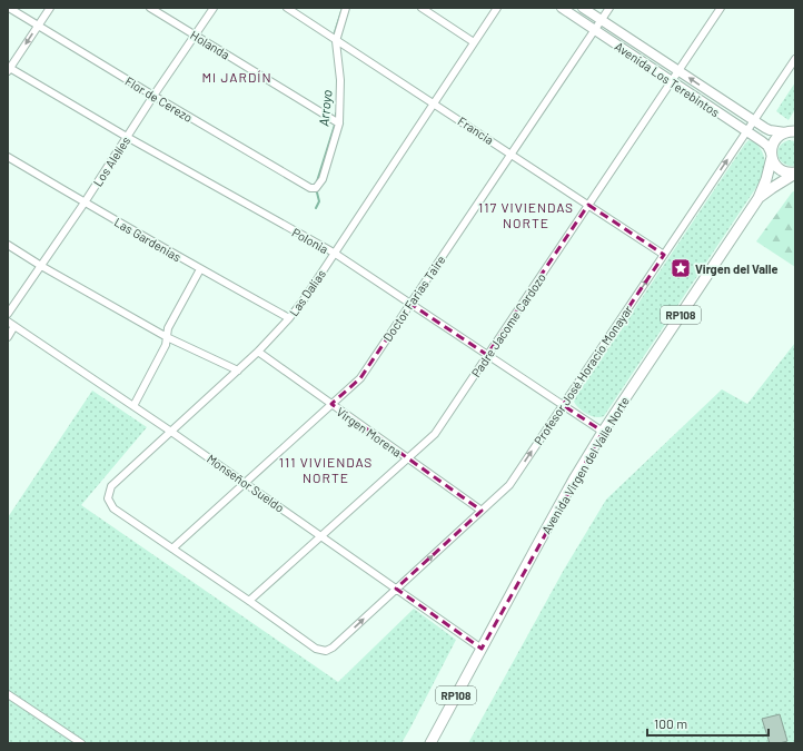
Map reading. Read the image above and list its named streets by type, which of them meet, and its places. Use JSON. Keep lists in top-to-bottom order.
{
  "streets": {
    "main road": ["Avenida Los Terebintos", "RP108", "Avenida Virgen del Valle Norte"],
    "street": [
      "Holanda",
      "Flor de Cerezo",
      "Francia",
      "Los Alelíes",
      "Las Gardenias",
      "Polonia",
      "Las Dalias",
      "Doctor Farias Taire",
      "Padre Jacome Cardozo",
      "Profesor José Horacio Monayar",
      "Virgen Morena",
      "Monseñor Sueldo"
    ]
  },
  "crossings": [
    ["Holanda", "Flor de Cerezo"],
    ["Holanda", "Los Alelíes"],
    ["Avenida Los Terebintos", "Doctor Farias Taire"],
    ["Avenida Los Terebintos", "RP108"],
    ["Avenida Los Terebintos", "Padre Jacome Cardozo"],
    ["Avenida Los Terebintos", "Profesor José Horacio Monayar"],
    ["Avenida Los Terebintos", "Avenida Virgen del Valle Norte"],
    ["Flor de Cerezo", "Los Alelíes"],
    ["Francia", "Las Dalias"],
    ["Francia", "Doctor Farias Taire"],
    ["Francia", "Padre Jacome Cardozo"],
    ["Francia", "Profesor José Horacio Monayar"],
    ["Los Alelíes", "Las Gardenias"],
    ["Los Alelíes", "Polonia"],
    ["Las Gardenias", "Las Dalias"],
    ["Polonia", "Las Dalias"],
    ["Polonia", "Doctor Farias Taire"],
    ["Polonia", "Padre Jacome Cardozo"],
    ["Polonia", "Profesor José Horacio Monayar"],
    ["Polonia", "Avenida Virgen del Valle Norte"],
    ["Las Dalias", "Doctor Farias Taire"],
    ["Las Dalias", "Virgen Morena"],
    ["Las Dalias", "Monseñor Sueldo"],
    ["Doctor Farias Taire", "Virgen Morena"],
    ["Doctor Farias Taire", "Monseñor Sueldo"],
    ["RP108", "Avenida Virgen del Valle Norte"],
    ["Padre Jacome Cardozo", "Profesor José Horacio Monayar"],
    ["Padre Jacome Cardozo", "Virgen Morena"],
    ["Padre Jacome Cardozo", "Monseñor Sueldo"],
    ["Profesor José Horacio Monayar", "Virgen Morena"],
    ["Profesor José Horacio Monayar", "Monseñor Sueldo"],
    ["Avenida Virgen del Valle Norte", "Monseñor Sueldo"]
  ],
  "one_way": ["Profesor José Horacio Monayar"],
  "districts": ["MI JARDÍN", "117 VIVIENDAS NORTE", "111 VIVIENDAS NORTE"],
  "water": ["Arroyo"],
  "places": {
    "place": ["Virgen del Valle"]
  },
  "scale_bar": "100 m"
}
